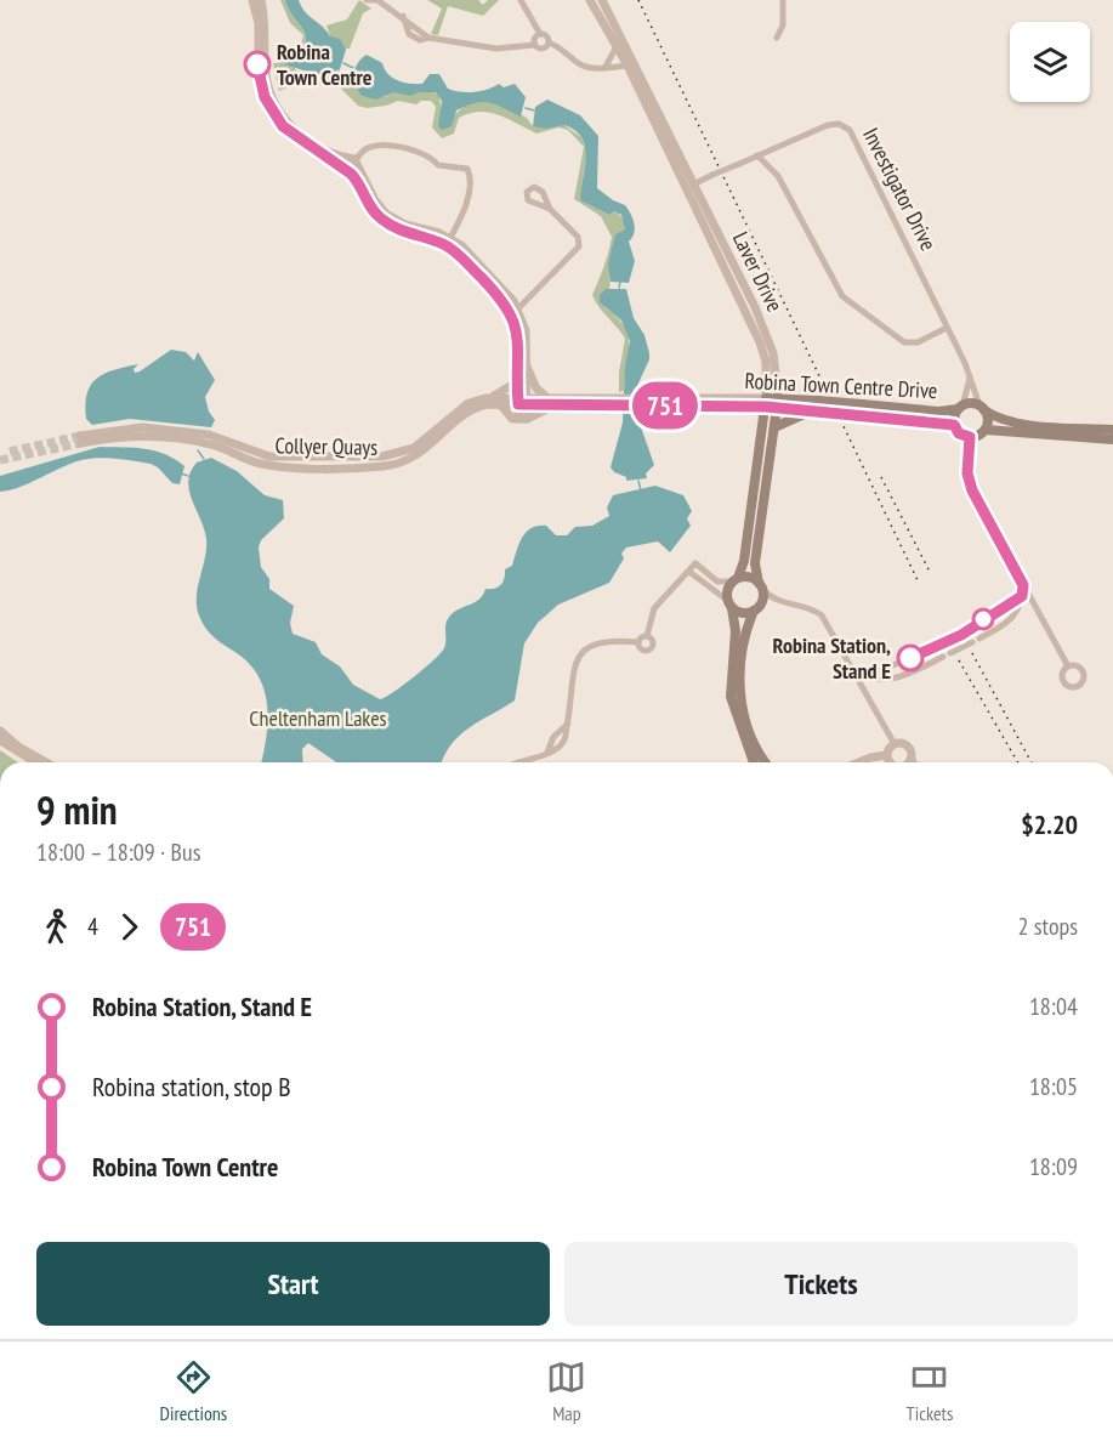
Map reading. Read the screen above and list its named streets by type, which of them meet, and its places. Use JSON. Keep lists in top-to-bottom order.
{
  "streets": {
    "main road": ["Laver Drive", "Robina Town Centre Drive"],
    "street": ["Investigator Drive", "Collyer Quays"]
  },
  "crossings": [
    ["Investigator Drive", "Laver Drive"],
    ["Investigator Drive", "Robina Town Centre Drive"],
    ["Laver Drive", "Robina Town Centre Drive"],
    ["Robina Town Centre Drive", "Collyer Quays"]
  ],
  "parks": ["Cheltenham Lakes"],
  "places": ["Robina Town Centre", "Robina Station, Stand E"],
  "lines": ["bus line 751"],
  "page": {
    "on_map": "751",
    "heading": ["9 min", "18:00 – 18:09 · Bus", "$2.20"],
    "legs": ["4", "751", "2 stops"],
    "list": [
      {
        "name": "Robina Station, Stand E",
        "value": "18:04"
      },
      {
        "name": "Robina station, stop B",
        "value": "18:05"
      },
      {
        "name": "Robina Town Centre",
        "value": "18:09"
      }
    ],
    "buttons": ["Start", "Tickets"],
    "tabs": ["Directions", "Map", "Tickets"]
  }
}
